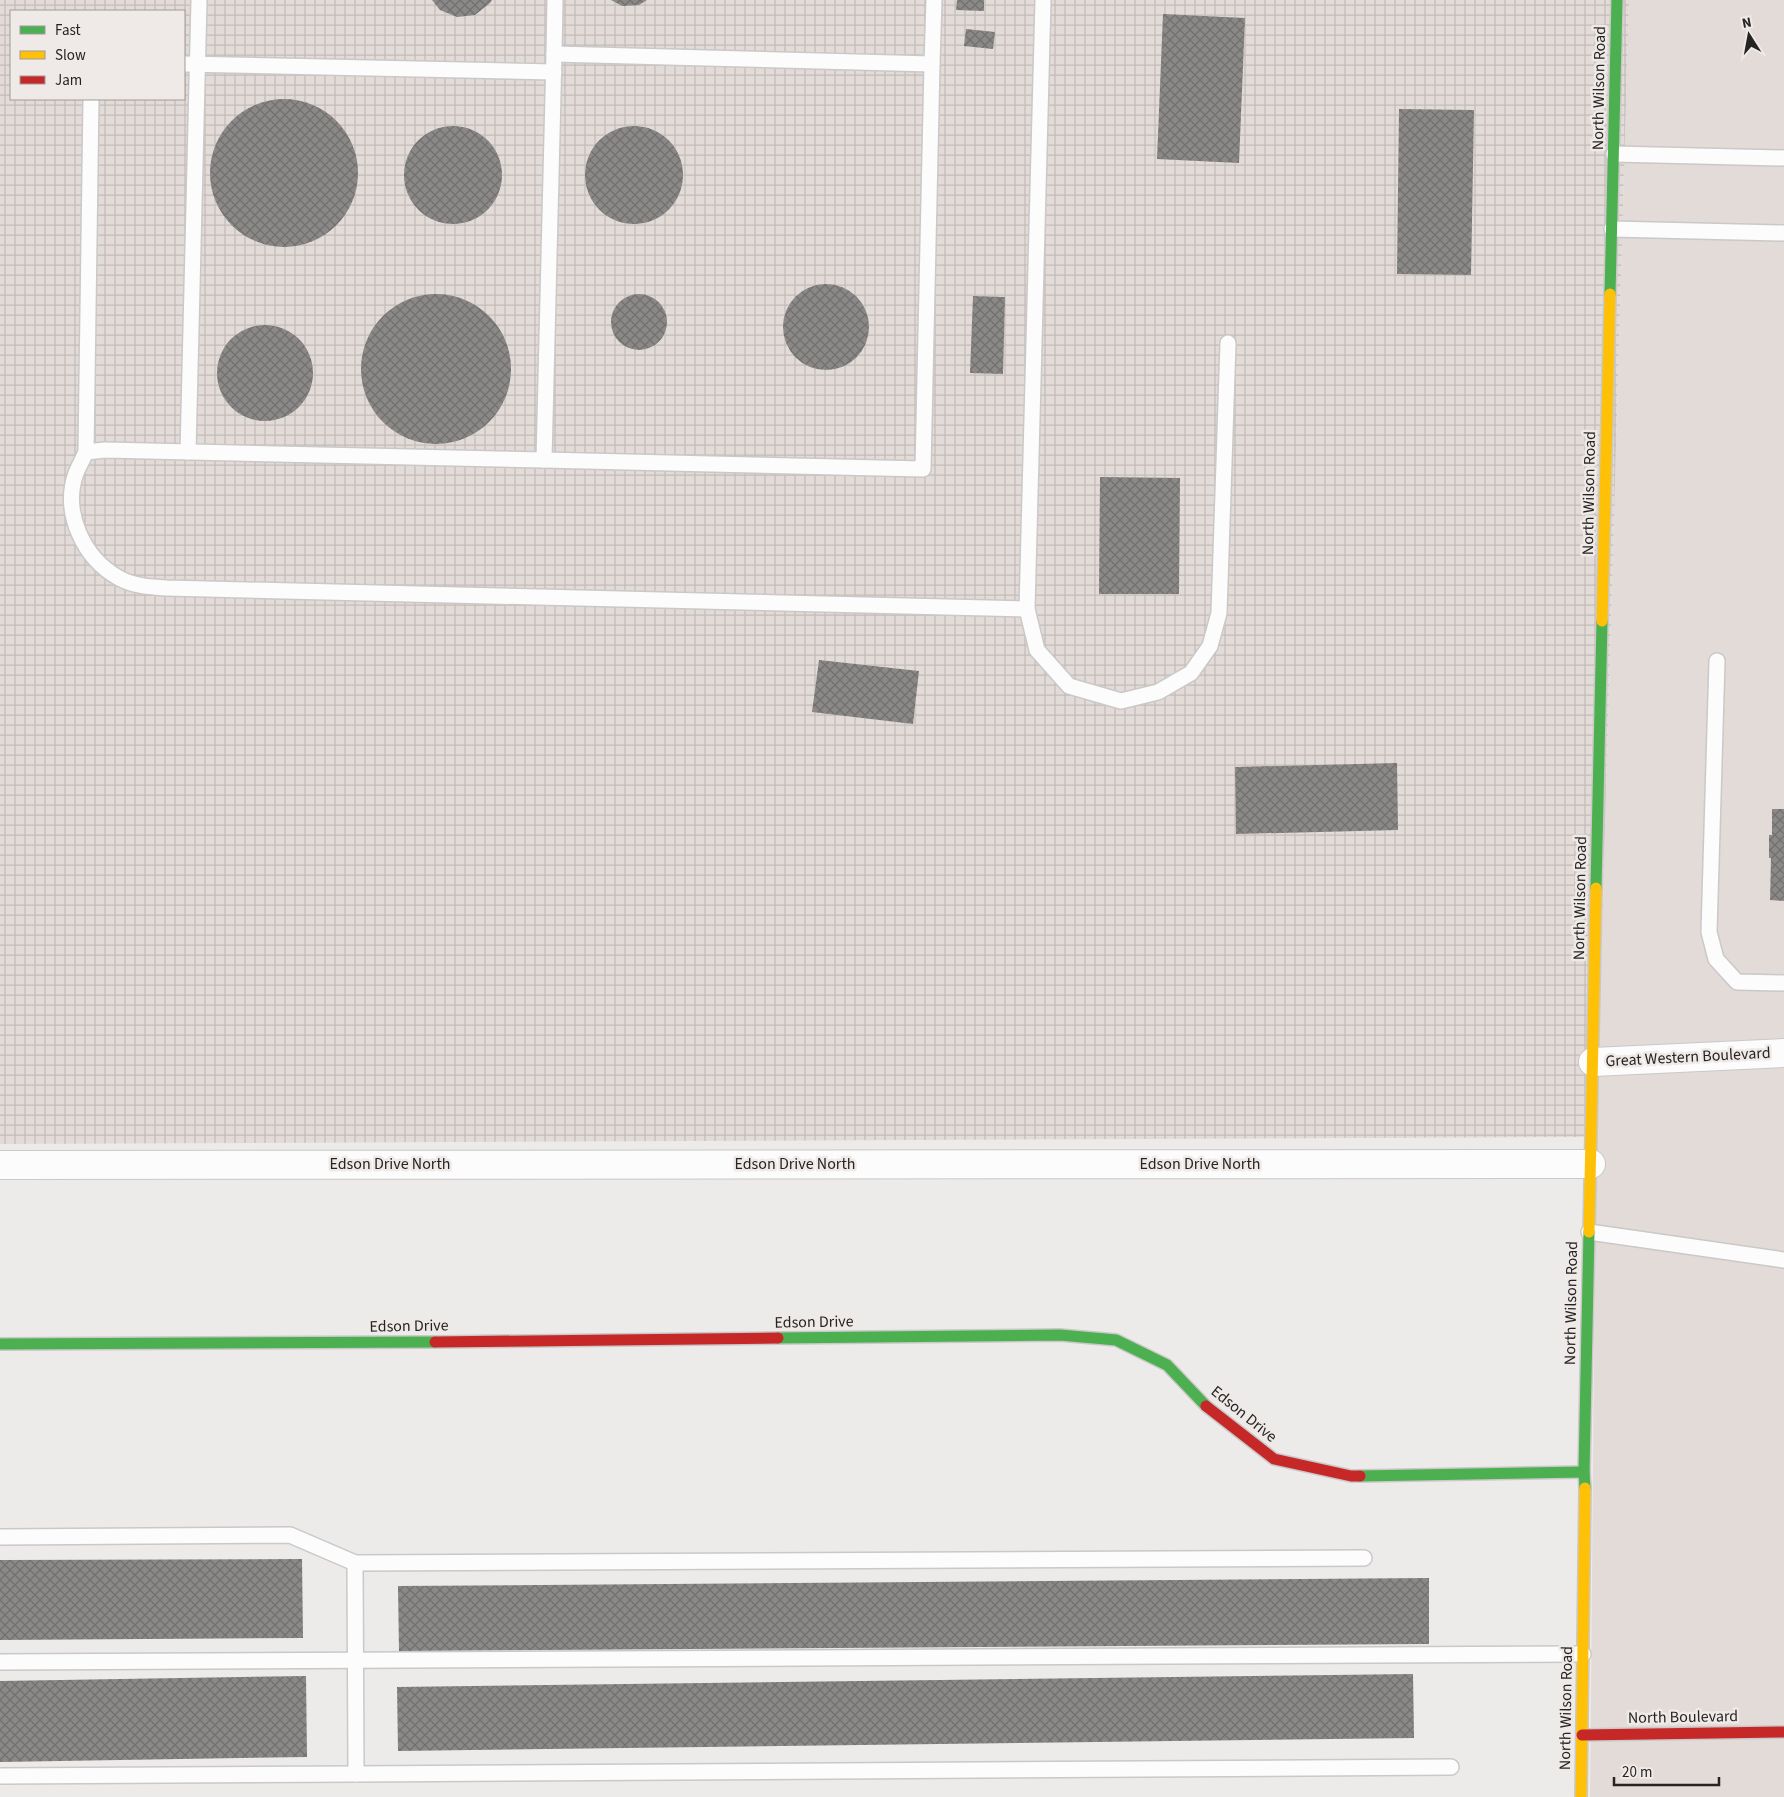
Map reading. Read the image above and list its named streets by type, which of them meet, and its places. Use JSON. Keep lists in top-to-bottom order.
{
  "streets": {
    "main road": ["North Wilson Road", "Edson Drive", "North Boulevard"],
    "street": ["Great Western Boulevard", "Edson Drive North"]
  },
  "crossings": [
    ["North Wilson Road", "Great Western Boulevard"],
    ["North Wilson Road", "Edson Drive North"],
    ["North Wilson Road", "Edson Drive"],
    ["North Wilson Road", "North Boulevard"]
  ],
  "legend": ["Fast", "Slow", "Jam"],
  "scale_bar": "20 m",
  "north": "top"
}
